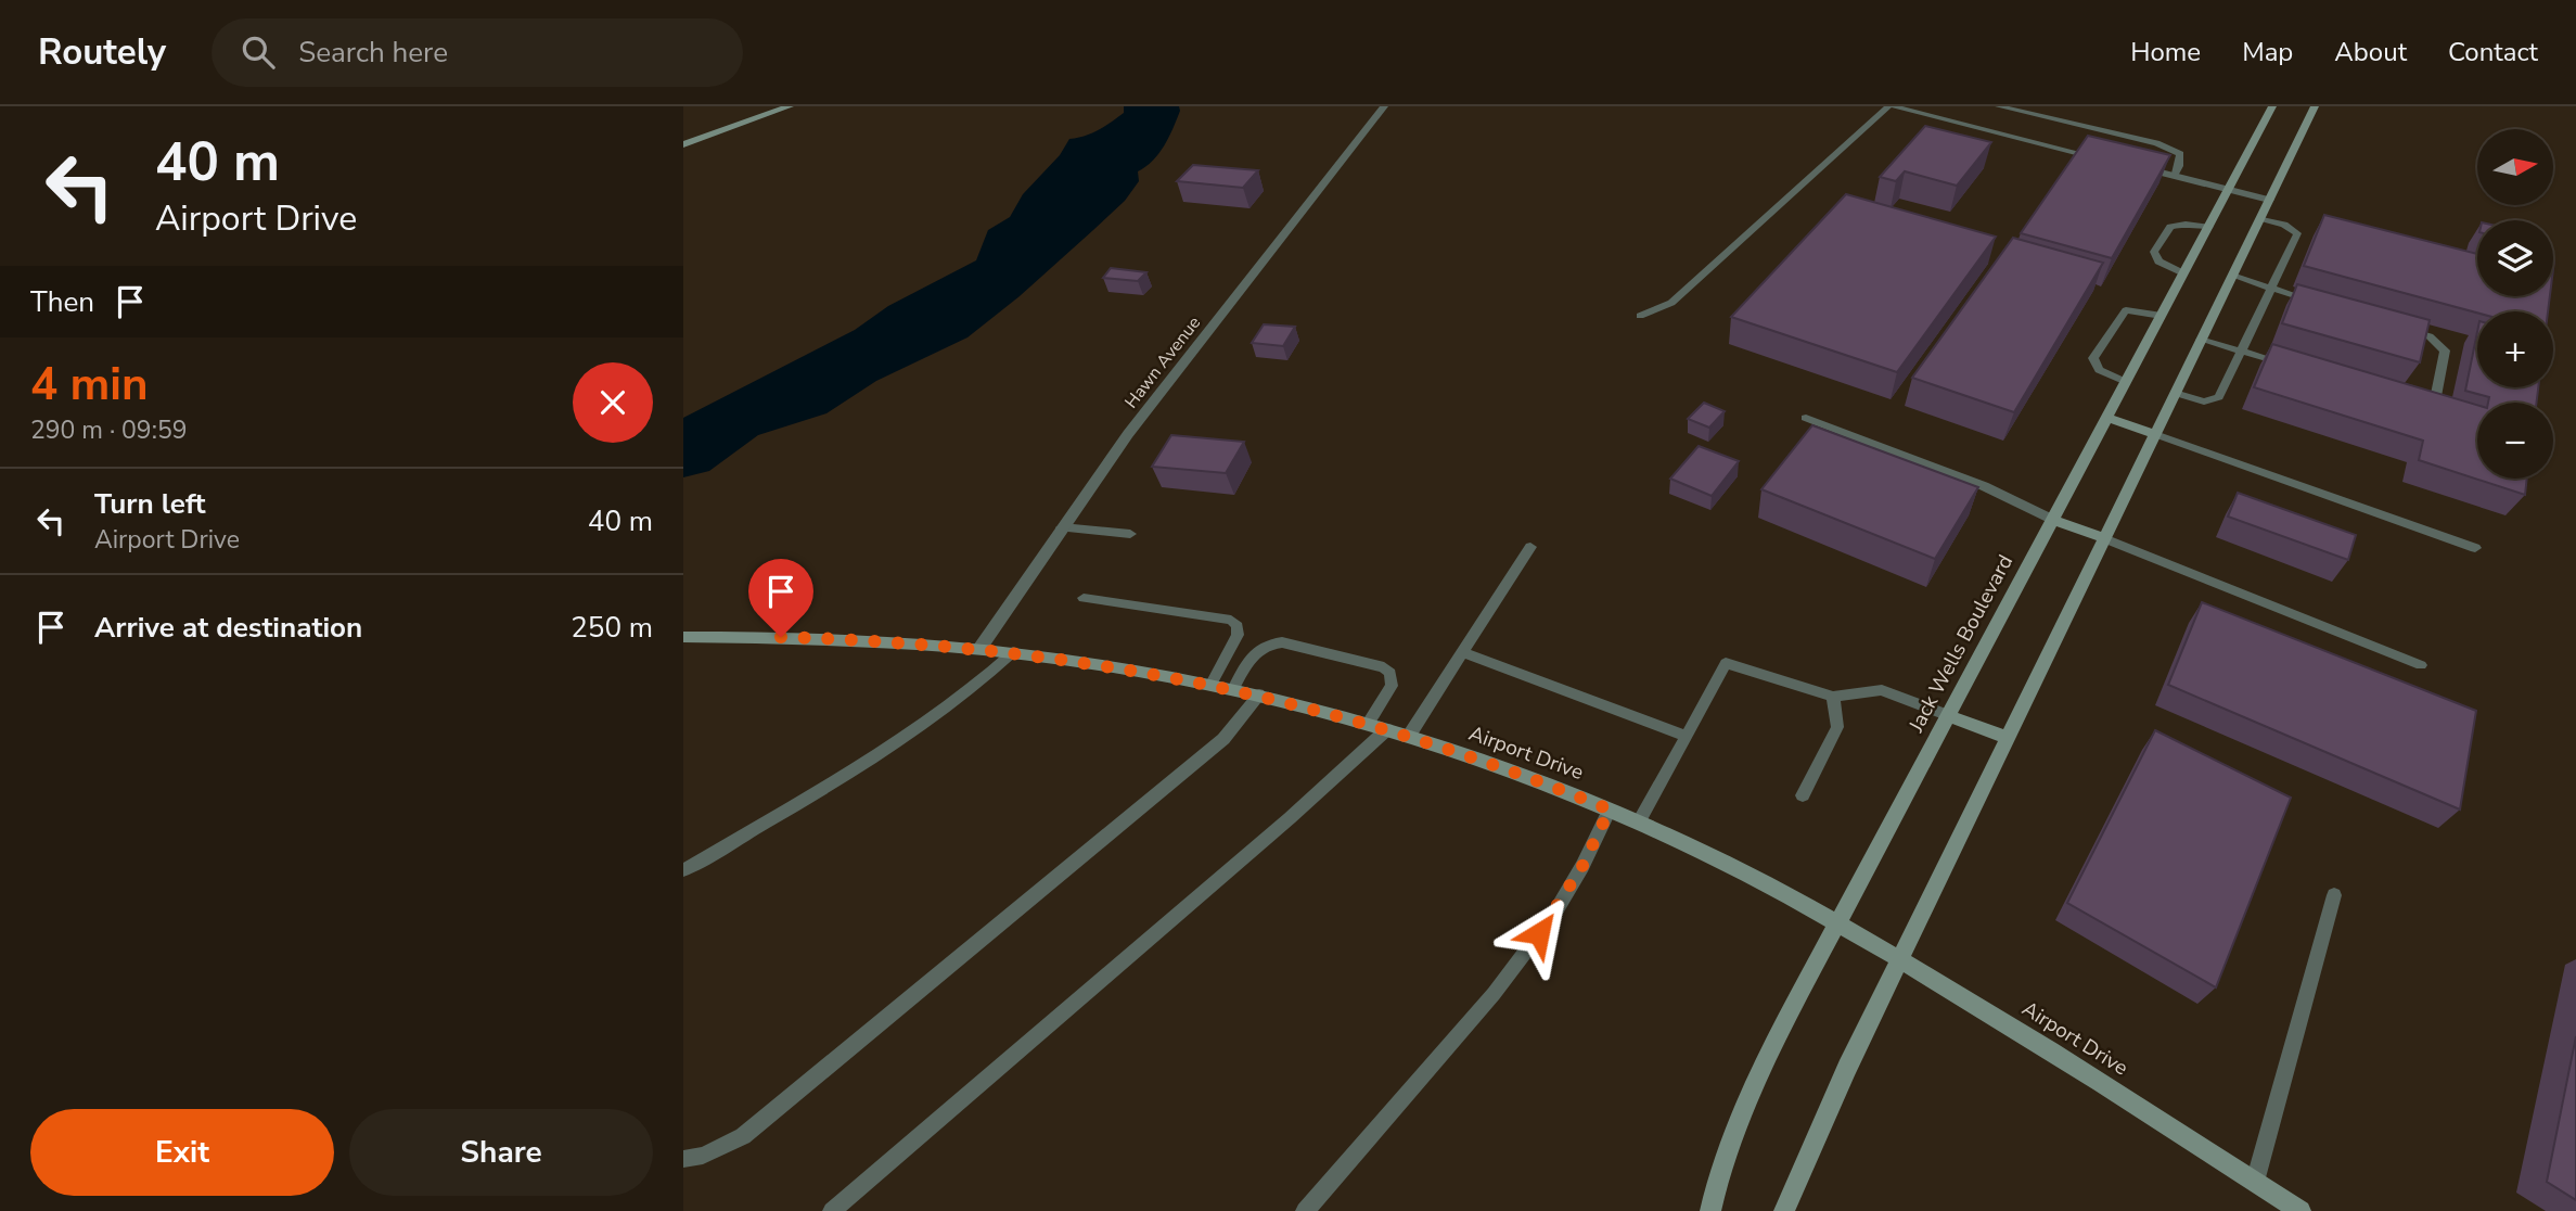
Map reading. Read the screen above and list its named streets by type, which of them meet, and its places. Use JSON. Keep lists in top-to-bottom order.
{
  "streets": {
    "street": ["Hawn Avenue", "Jack Wells Boulevard", "Airport Drive"]
  },
  "crossings": [
    ["Hawn Avenue", "Airport Drive"],
    ["Jack Wells Boulevard", "Airport Drive"]
  ],
  "north": "right",
  "page": {
    "header": "Routely",
    "search": "Search here",
    "nav": [
      "Home",
      "Map",
      "About",
      "Contact"
    ],
    "turn": ["40 m", "Airport Drive"],
    "map_buttons": ["+", "−"],
    "then": "Then",
    "heading": ["4 min", "290 m · 09:59"],
    "list": [
      {
        "name": "Turn left",
        "note": "Airport Drive",
        "value": "40 m"
      },
      {
        "name": "Arrive at destination",
        "value": "250 m"
      }
    ],
    "buttons": ["Exit", "Share"]
  }
}
